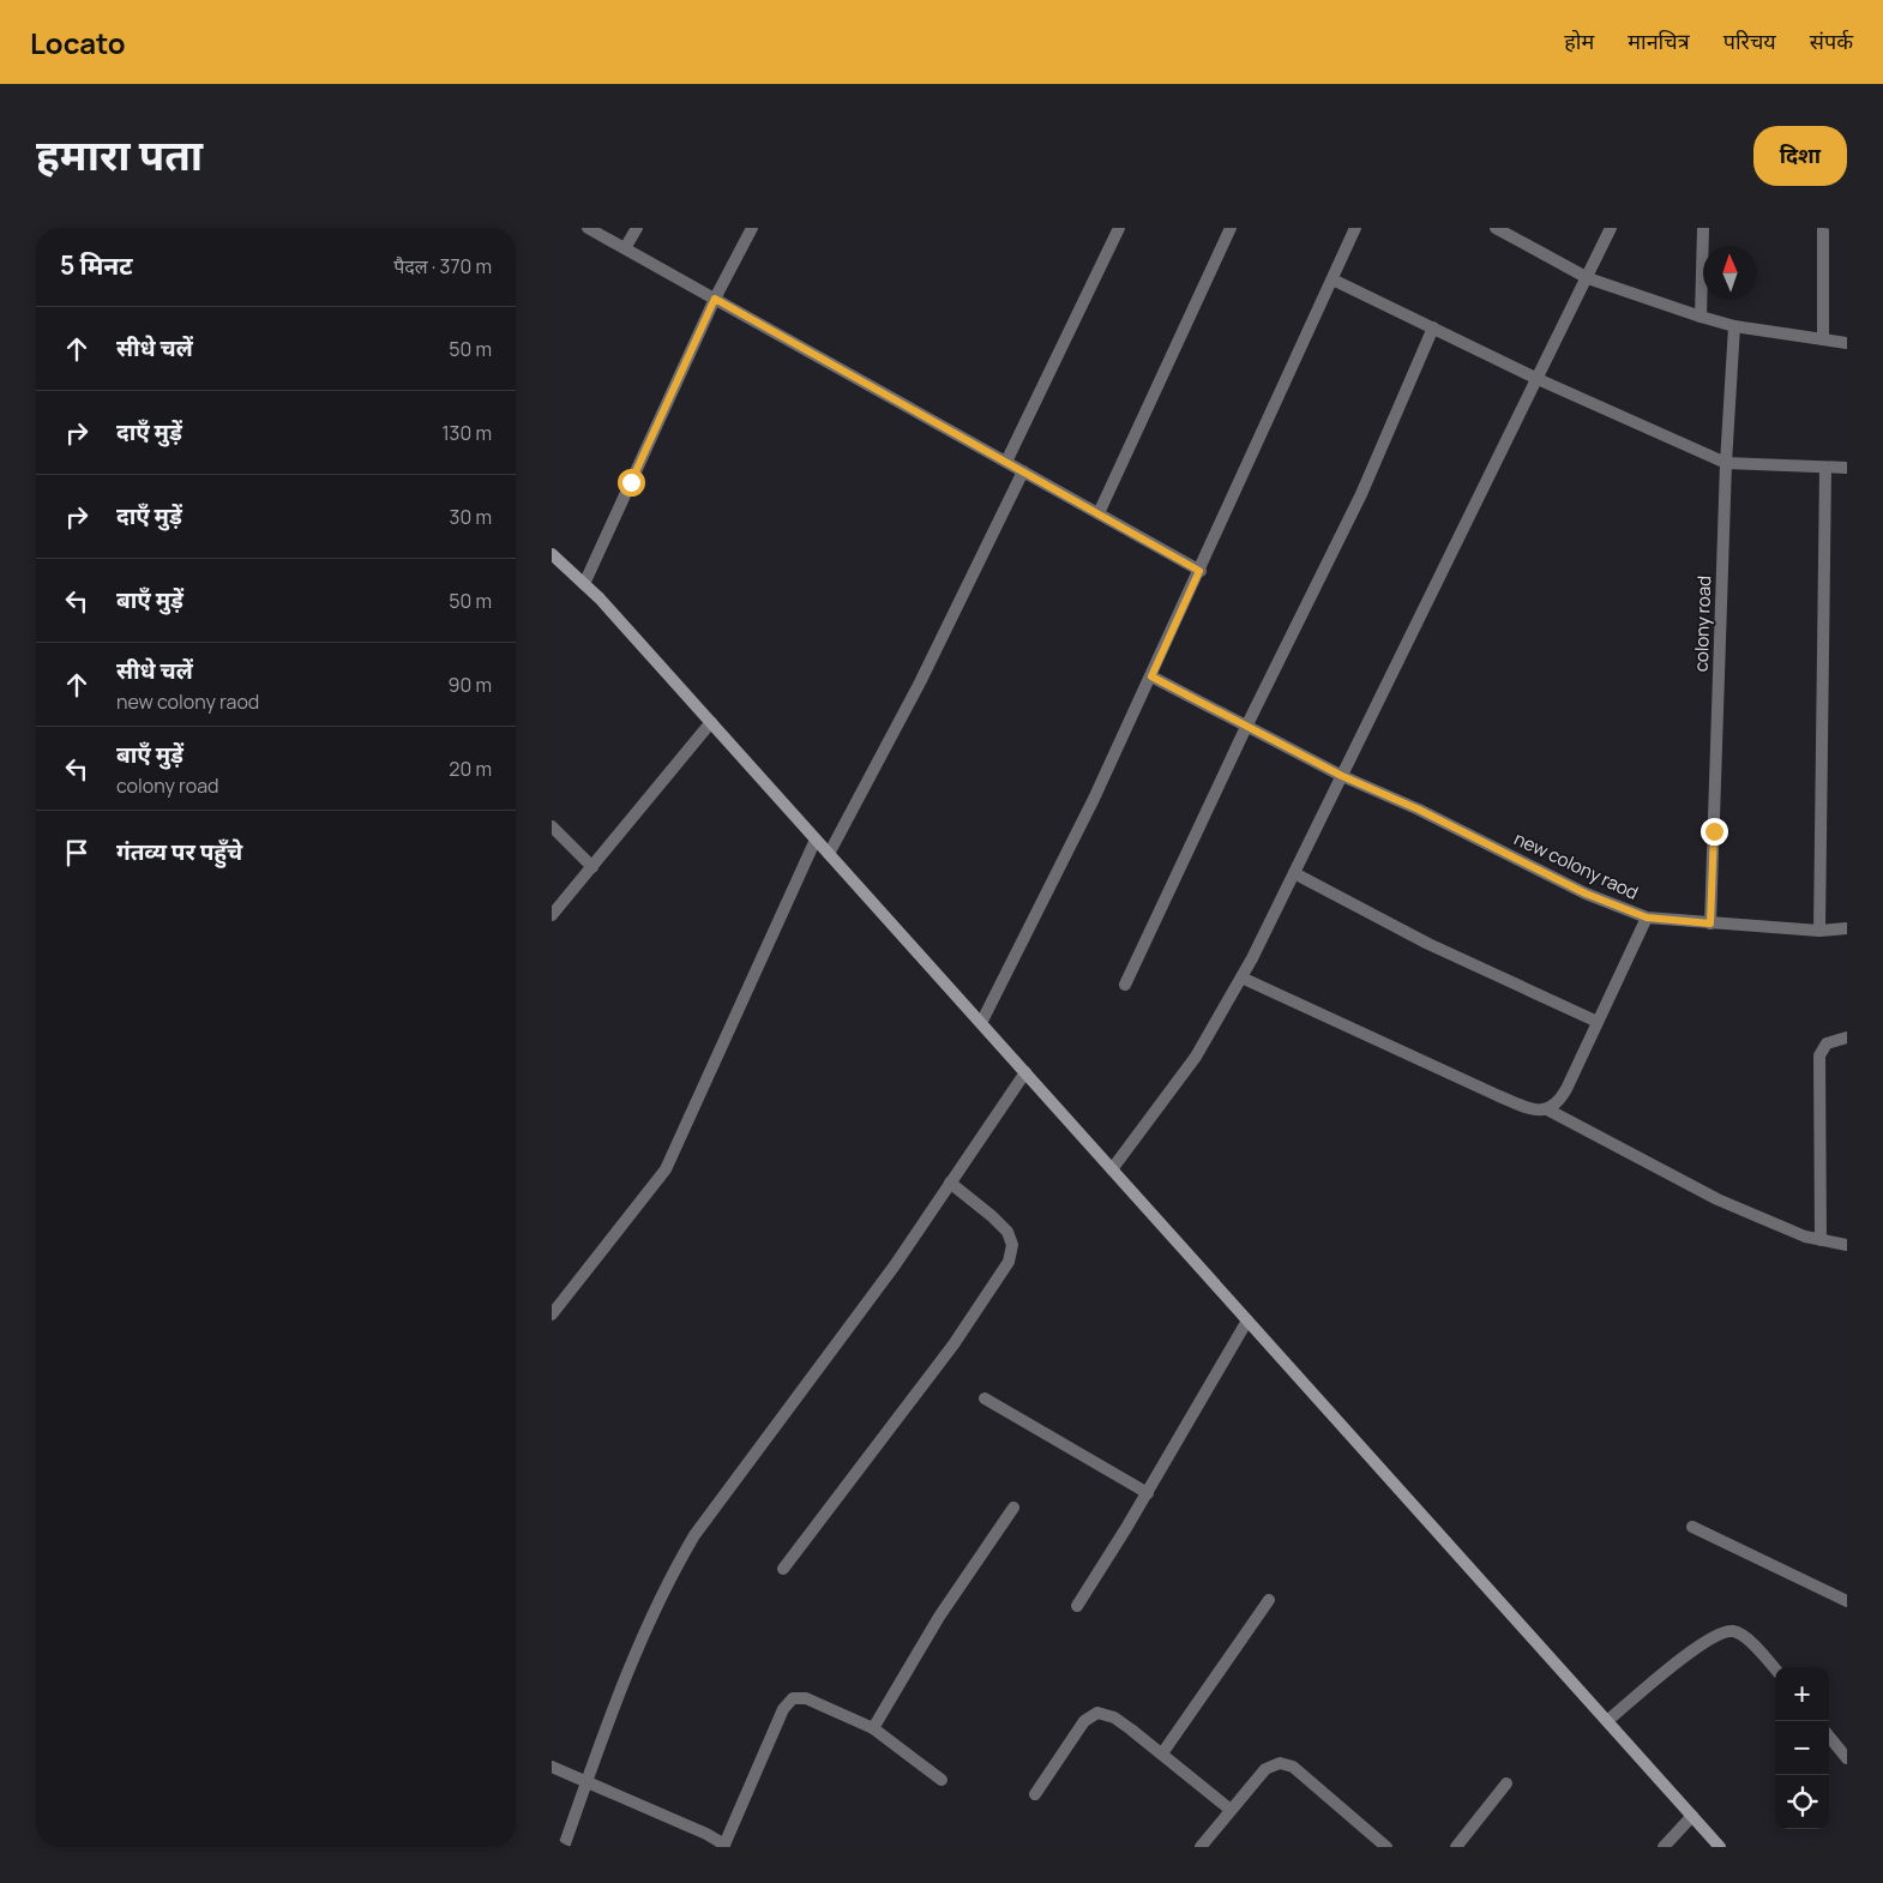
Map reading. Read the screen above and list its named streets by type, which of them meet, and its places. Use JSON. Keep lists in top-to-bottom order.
{
  "streets": {
    "street": ["colony road", "new colony raod"]
  },
  "crossings": [
    ["colony road", "new colony raod"]
  ],
  "north": "top",
  "page": {
    "header": "Locato",
    "nav": [
      "होम",
      "मानचित्र",
      "परिचय",
      "संपर्क"
    ],
    "title": "हमारा पता",
    "buttons": "दिशा",
    "heading": ["5 मिनट", "पैदल · 370 m"],
    "list": [
      ["सीधे चलें", "50 m"],
      ["दाएँ मुड़ें", "130 m"],
      ["दाएँ मुड़ें", "30 m"],
      ["बाएँ मुड़ें", "50 m"],
      ["सीधे चलें", "new colony raod", "90 m"],
      ["बाएँ मुड़ें", "colony road", "20 m"],
      "गंतव्य पर पहुँचे"
    ],
    "map_buttons": ["+", "−"]
  }
}
